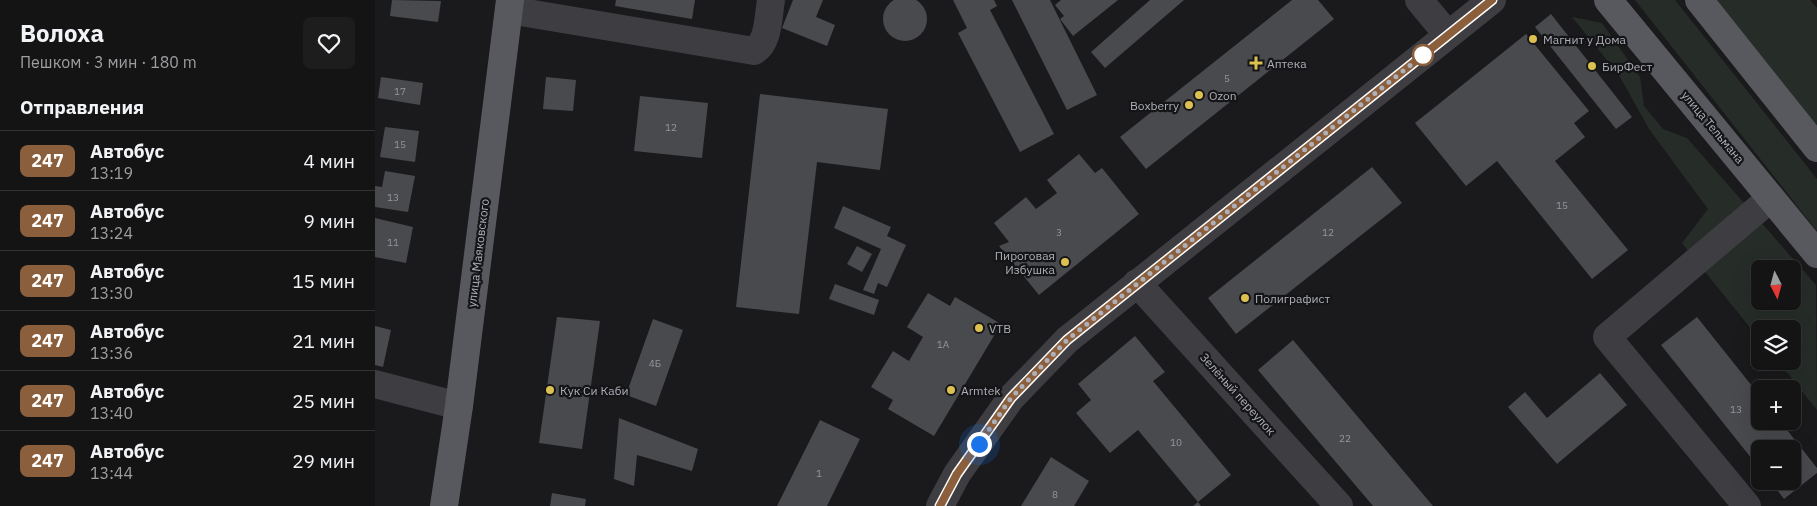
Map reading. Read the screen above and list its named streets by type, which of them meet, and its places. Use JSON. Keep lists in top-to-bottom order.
{
  "streets": {
    "main road": ["улица Тельмана", "улица Маяковского"],
    "street": ["Зелёный переулок"]
  },
  "places": {
    "other": [
      "Магнит у Дома",
      "БирФест",
      "Ozon",
      "Boxberry",
      "Пироговая Избушка",
      "Полиграфист",
      "VTB",
      "Кук Си Каби",
      "Armtek"
    ],
    "health": ["Аптека"]
  },
  "lines": ["bus line 247"],
  "house_numbers": [
    "5",
    "17",
    "12",
    "15",
    "13",
    "15",
    "3",
    "12",
    "11",
    "1А",
    "4Б",
    "13",
    "22",
    "10",
    "1",
    "8"
  ],
  "north": "bottom",
  "page": {
    "heading": [
      ["Волоха", "Пешком · 3 мин · 180 m"],
      "Отправления"
    ],
    "list": [
      {
        "mark": "247",
        "name": "Автобус",
        "note": "13:19",
        "value": "4 мин"
      },
      {
        "mark": "247",
        "name": "Автобус",
        "note": "13:24",
        "value": "9 мин"
      },
      {
        "mark": "247",
        "name": "Автобус",
        "note": "13:30",
        "value": "15 мин"
      },
      {
        "mark": "247",
        "name": "Автобус",
        "note": "13:36",
        "value": "21 мин"
      },
      {
        "mark": "247",
        "name": "Автобус",
        "note": "13:40",
        "value": "25 мин"
      },
      {
        "mark": "247",
        "name": "Автобус",
        "note": "13:44",
        "value": "29 мин"
      }
    ],
    "map_buttons": ["+", "−"]
  }
}
